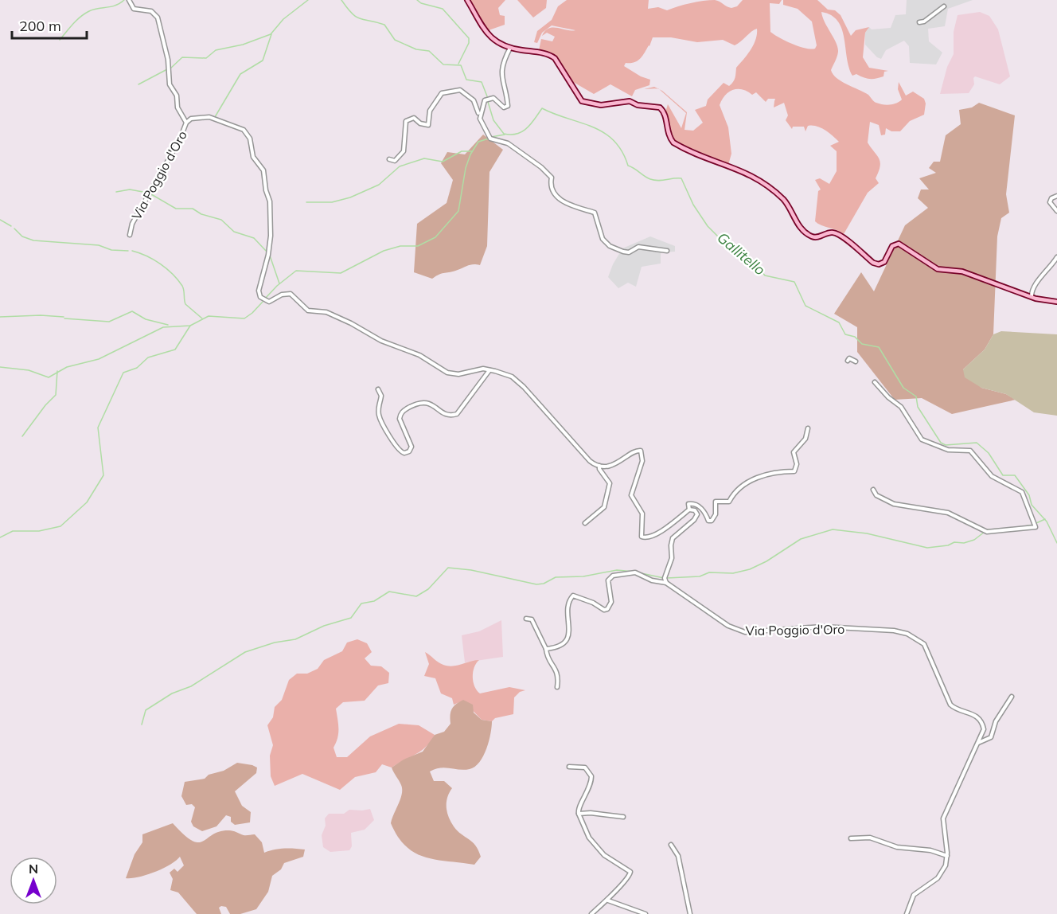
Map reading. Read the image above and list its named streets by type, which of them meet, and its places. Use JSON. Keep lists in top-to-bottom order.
{
  "streets": {
    "street": ["Via Poggio d'Oro"]
  },
  "water": ["Gallitello"],
  "scale_bar": "200 m",
  "north": "top"
}
